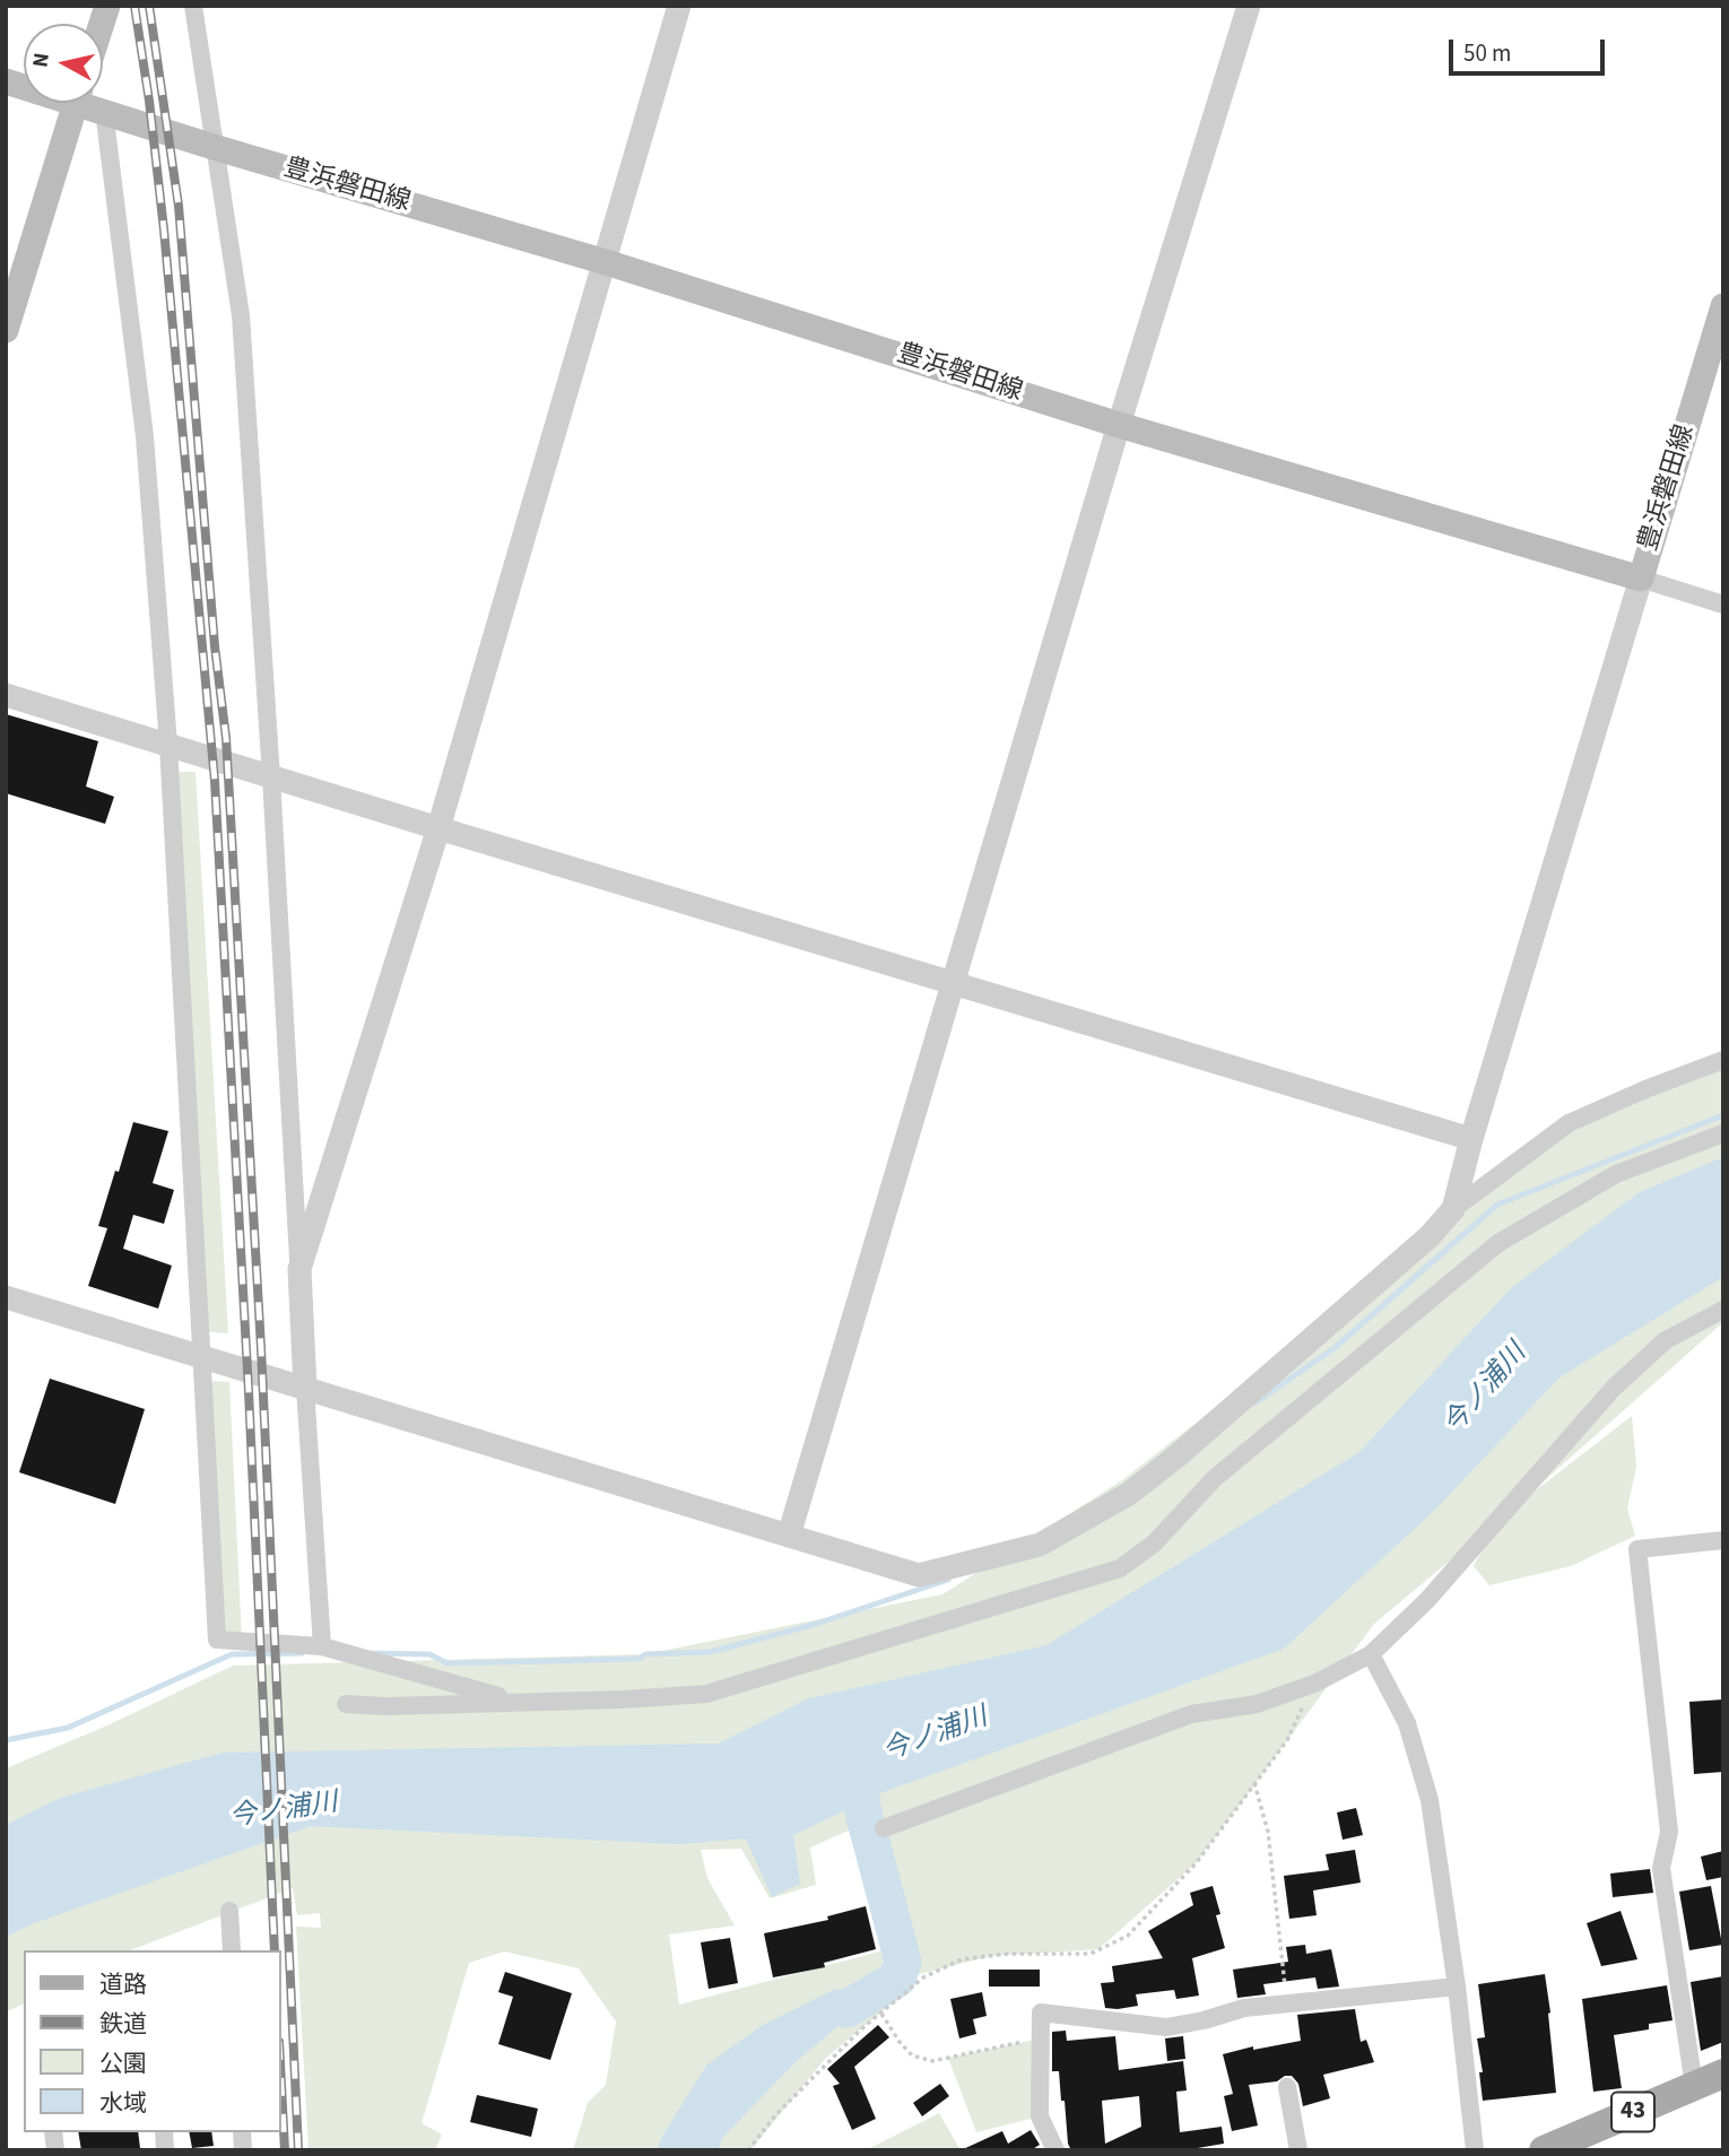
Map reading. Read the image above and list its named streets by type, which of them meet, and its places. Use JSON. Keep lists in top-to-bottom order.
{
  "streets": {
    "main road": ["豊浜磐田線", "43"]
  },
  "water": ["今ノ浦川"],
  "legend": [
    "道路",
    "鉄道",
    "公園",
    "水域"
  ],
  "scale_bar": "50 m",
  "north": "left"
}
